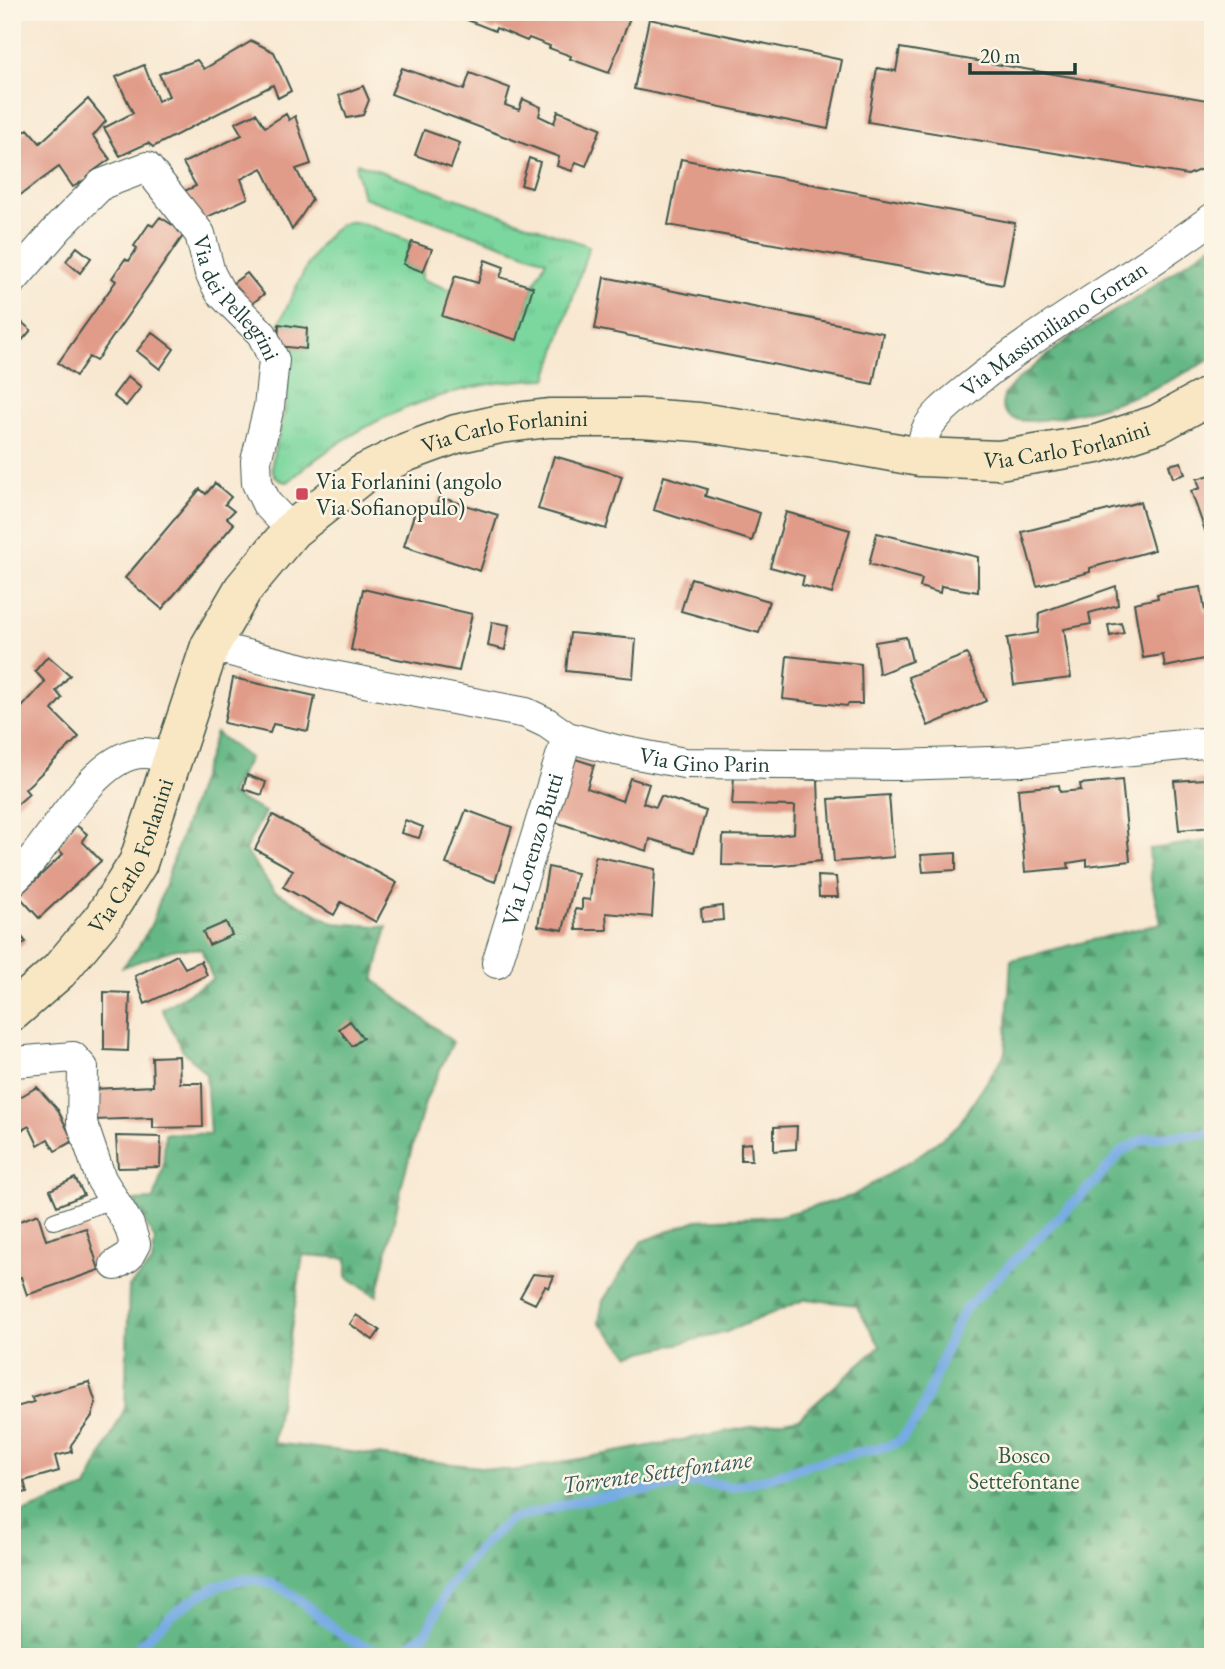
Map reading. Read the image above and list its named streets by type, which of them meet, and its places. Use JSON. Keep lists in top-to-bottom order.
{
  "streets": {
    "main road": ["Via Carlo Forlanini"],
    "street": [
      "Via dei Pellegrini",
      "Via Massimiliano Gortan",
      "Via Gino Parin",
      "Via Lorenzo Butti"
    ]
  },
  "crossings": [
    ["Via dei Pellegrini", "Via Carlo Forlanini"],
    ["Via Massimiliano Gortan", "Via Carlo Forlanini"],
    ["Via Carlo Forlanini", "Via Gino Parin"],
    ["Via Gino Parin", "Via Lorenzo Butti"]
  ],
  "water": ["Torrente Settefontane"],
  "parks": ["Bosco Settefontane"],
  "places": {
    "transit": ["Via Forlanini (angolo Via Sofianopulo)"]
  },
  "scale_bar": "20 m"
}
